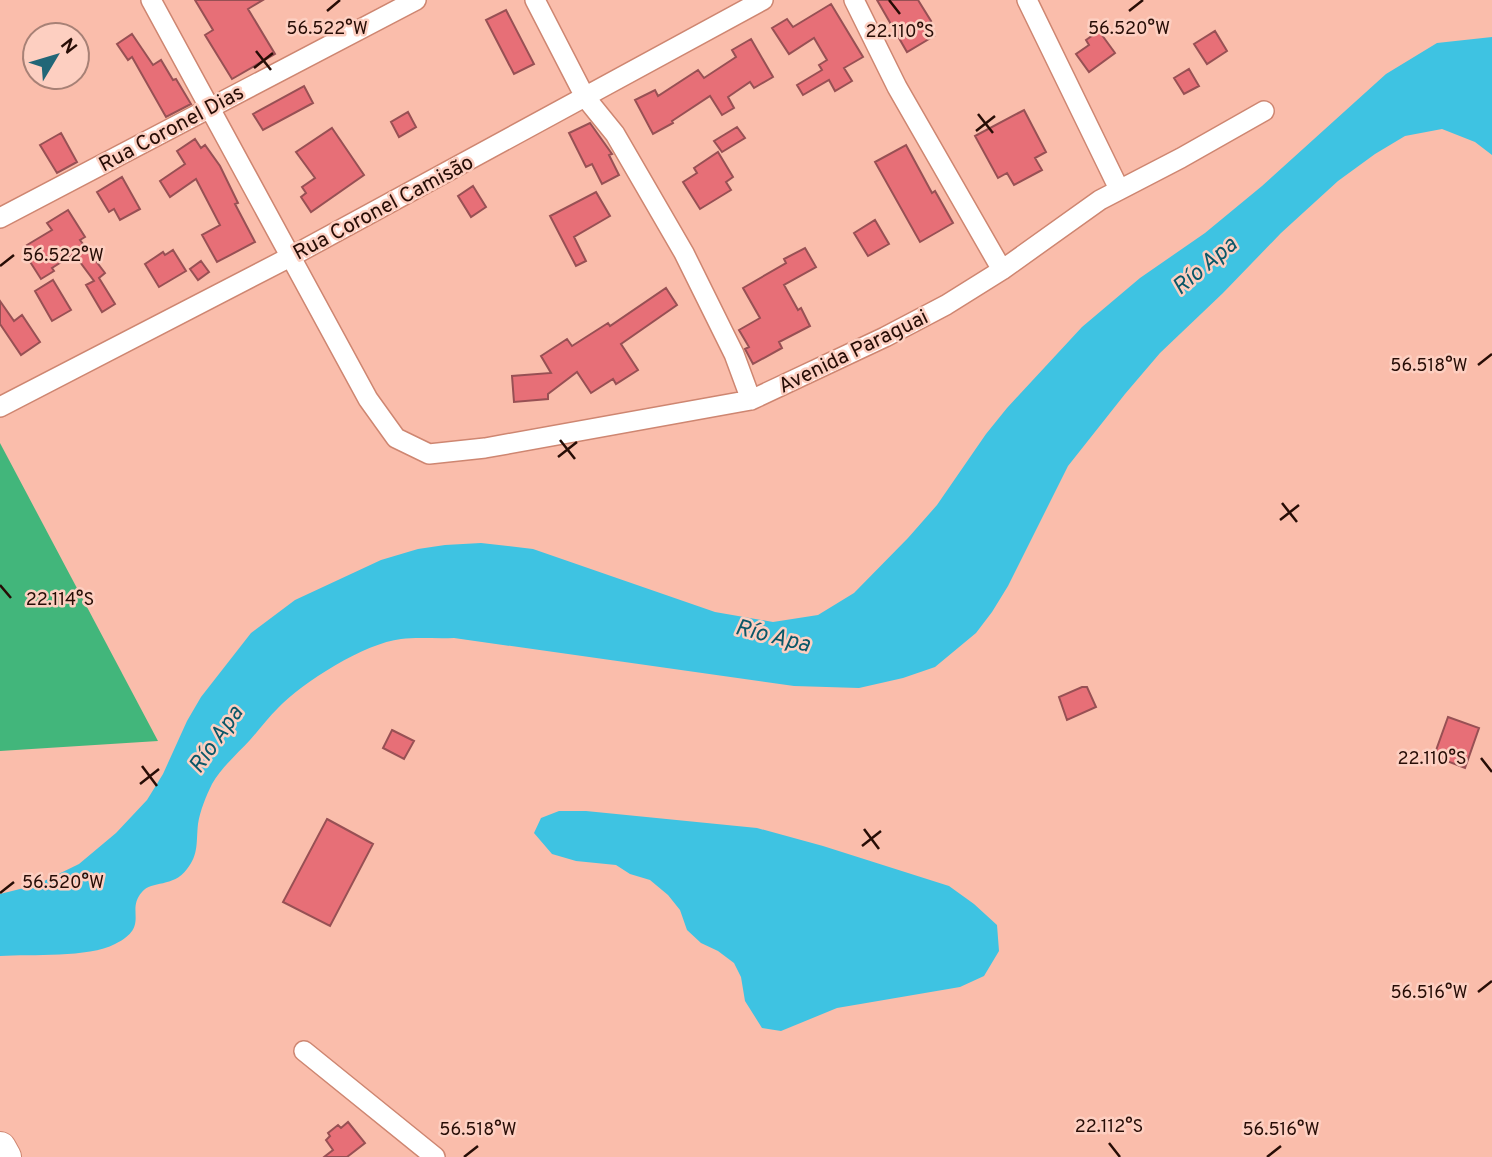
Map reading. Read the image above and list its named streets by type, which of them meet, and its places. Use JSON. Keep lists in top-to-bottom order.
{
  "streets": {
    "street": ["Rua Coronel Dias", "Rua Coronel Camisão", "Avenida Paraguai"]
  },
  "crossings": [
    ["Rua Coronel Camisão", "Avenida Paraguai"]
  ],
  "water": ["Río Apa"],
  "north": "top right",
  "coordinates": [
    "56.522°W",
    "56.520°W",
    "22.110°S",
    "56.518°W",
    "22.114°S",
    "56.516°W",
    "22.112°S"
  ]
}
